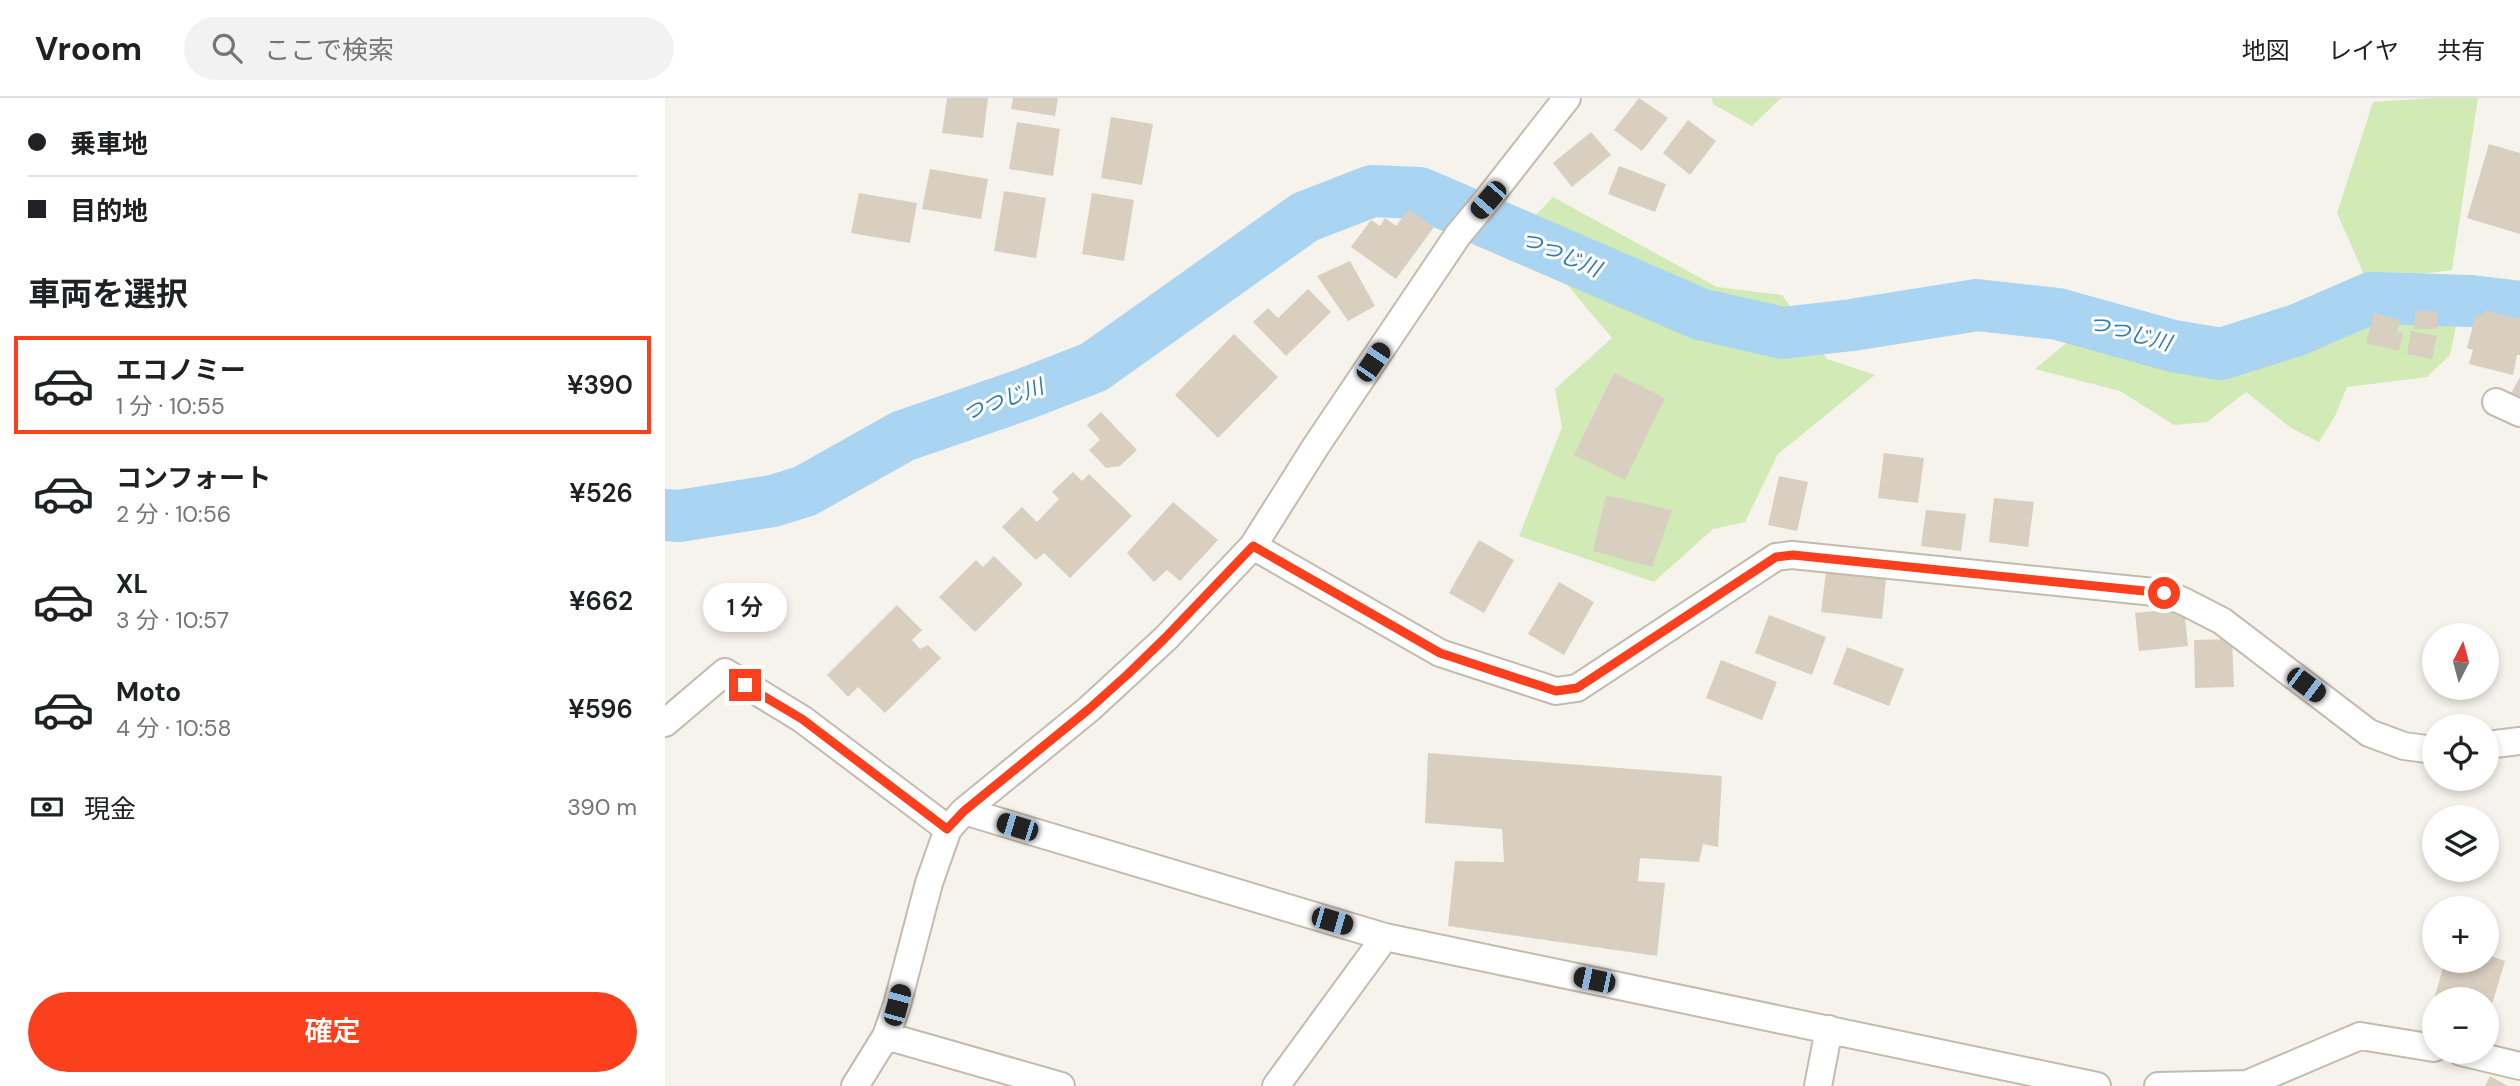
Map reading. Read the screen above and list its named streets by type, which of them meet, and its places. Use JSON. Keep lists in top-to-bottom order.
{
  "water": ["つつじ川"],
  "north": "top",
  "page": {
    "header": "Vroom",
    "search": "ここで検索",
    "nav": ["地図", "レイヤ", "共有"],
    "banner": ["乗車地", "目的地"],
    "heading": "車両を選択",
    "list": [
      {
        "name": "エコノミー",
        "note": "1 分 · 10:55",
        "value": "¥390"
      },
      {
        "name": "コンフォート",
        "note": "2 分 · 10:56",
        "value": "¥526"
      },
      {
        "name": "XL",
        "note": "3 分 · 10:57",
        "value": "¥662"
      },
      {
        "name": "Moto",
        "note": "4 分 · 10:58",
        "value": "¥596"
      }
    ],
    "bubble": "1 分",
    "map_buttons": ["+", "−"],
    "pay": ["現金", "390 m"],
    "buttons": "確定"
  }
}
